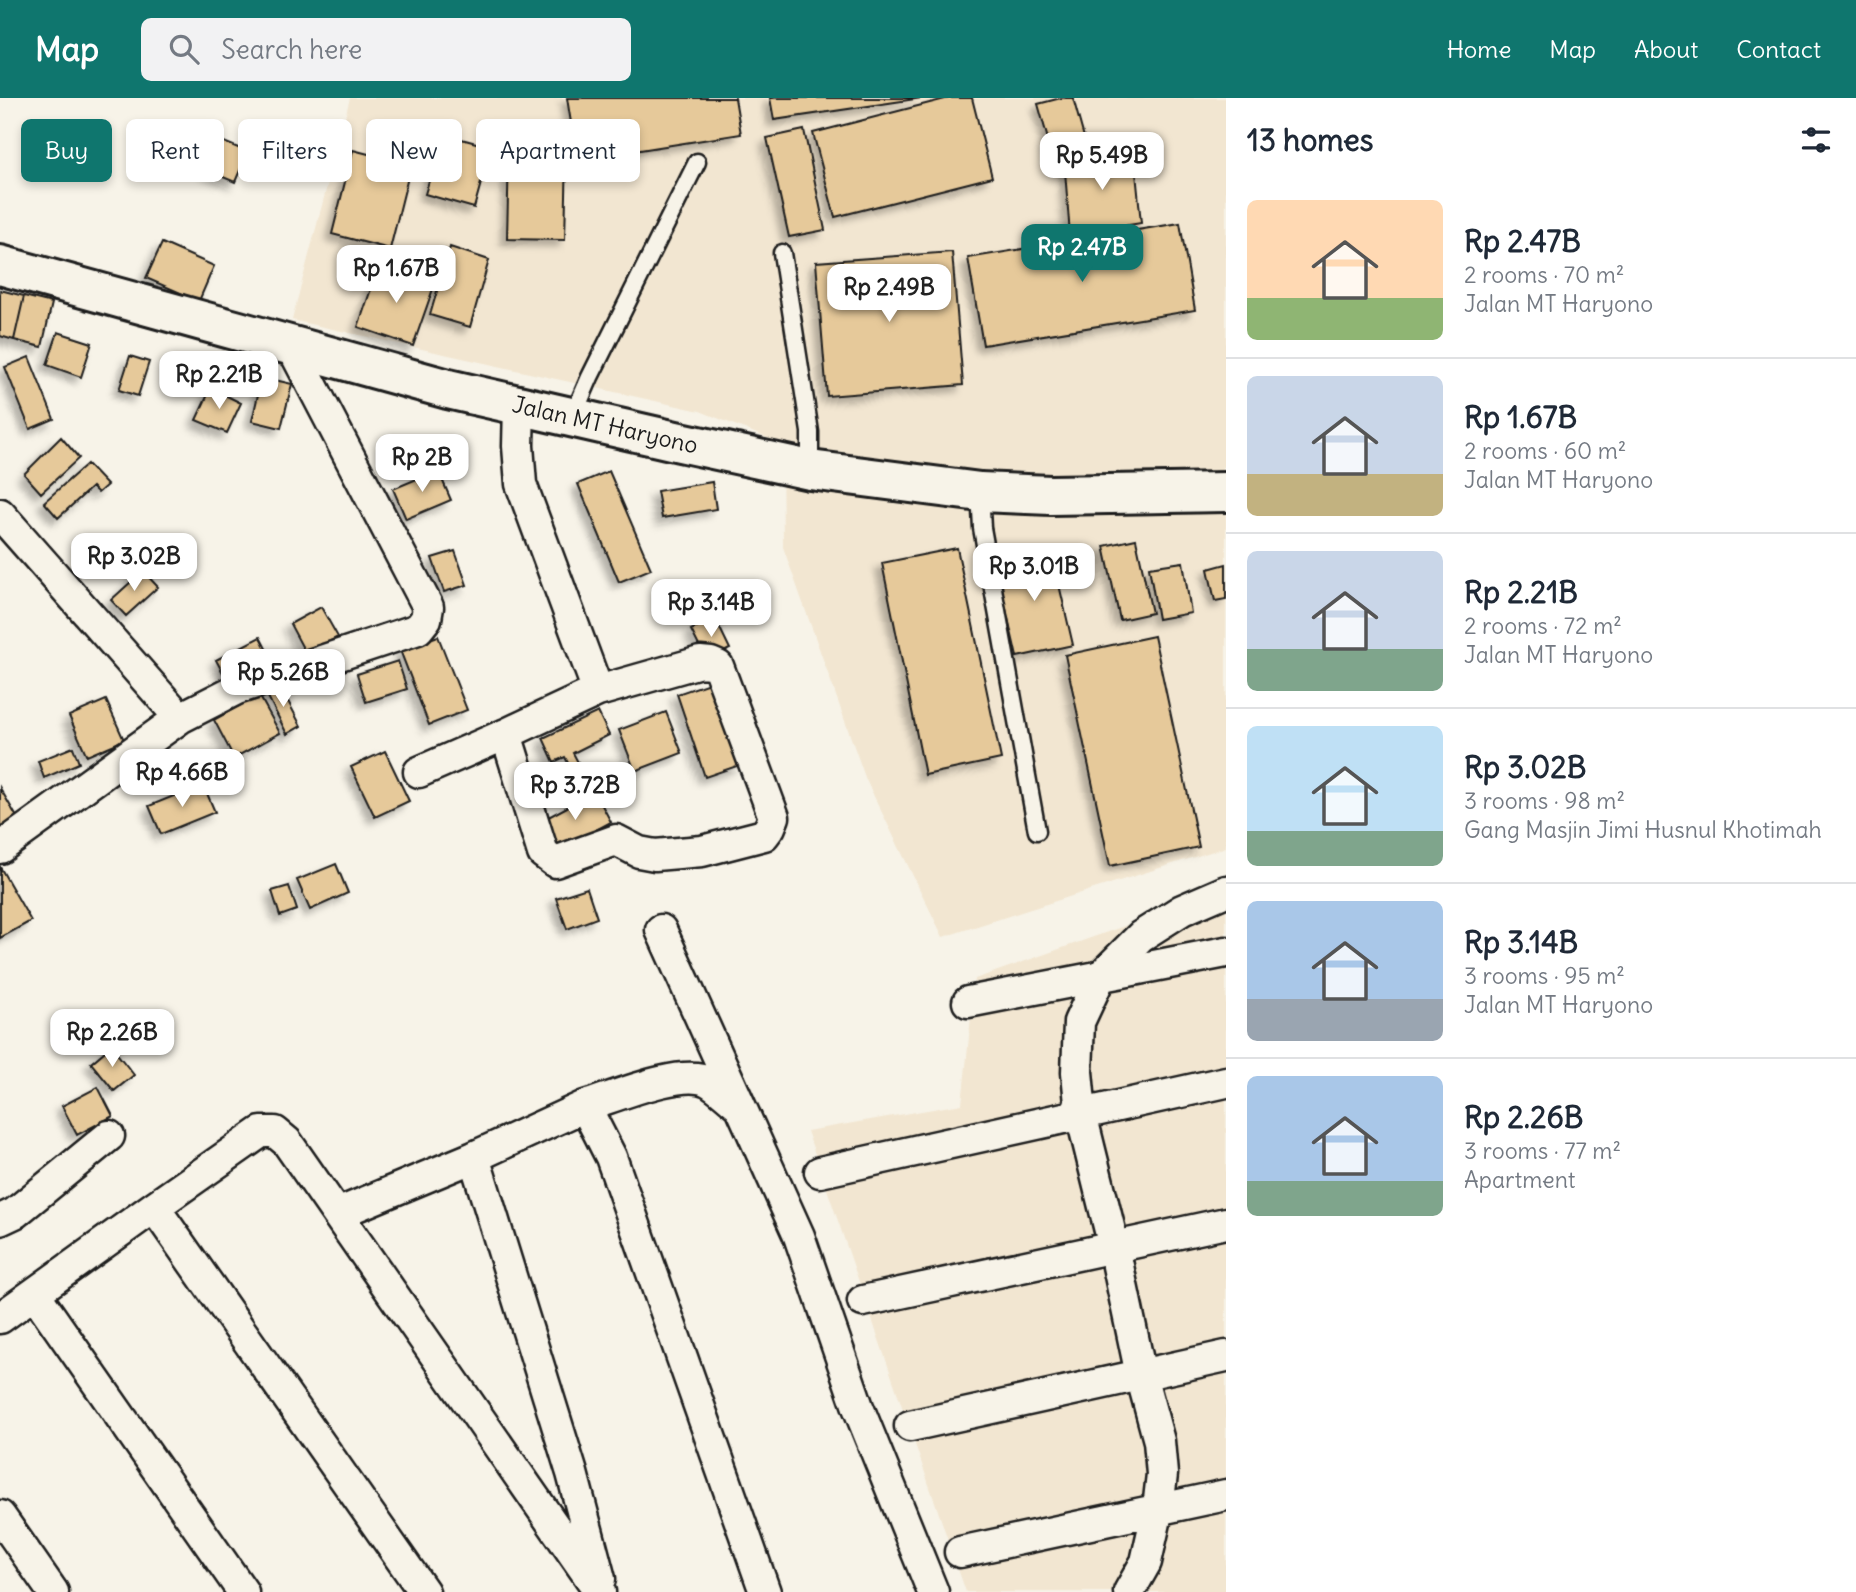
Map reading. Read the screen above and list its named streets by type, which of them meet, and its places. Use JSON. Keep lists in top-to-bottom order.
{
  "streets": {
    "main road": ["Jalan MT Haryono"]
  },
  "page": {
    "header": "Map",
    "search": "Search here",
    "nav": [
      "Home",
      "Map",
      "About",
      "Contact"
    ],
    "heading": "13 homes",
    "chip": [
      "Buy",
      "Rent",
      "Filters",
      "New",
      "Apartment"
    ],
    "price": [
      "Rp 5.49B",
      "Rp 2.47B",
      "Rp 1.67B",
      "Rp 2.49B",
      "Rp 2.21B",
      "Rp 2B",
      "Rp 3.02B",
      "Rp 3.01B",
      "Rp 3.14B",
      "Rp 5.26B",
      "Rp 4.66B",
      "Rp 3.72B",
      "Rp 2.26B"
    ],
    "list": [
      {
        "name": "Rp 2.47B",
        "note": "2 rooms · 70 m² · Jalan MT Haryono"
      },
      {
        "name": "Rp 1.67B",
        "note": "2 rooms · 60 m² · Jalan MT Haryono"
      },
      {
        "name": "Rp 2.21B",
        "note": "2 rooms · 72 m² · Jalan MT Haryono"
      },
      {
        "name": "Rp 3.02B",
        "note": "3 rooms · 98 m² · Gang Masjin Jimi Husnul Khotimah"
      },
      {
        "name": "Rp 3.14B",
        "note": "3 rooms · 95 m² · Jalan MT Haryono"
      },
      {
        "name": "Rp 2.26B",
        "note": "3 rooms · 77 m² · Apartment"
      }
    ]
  }
}
